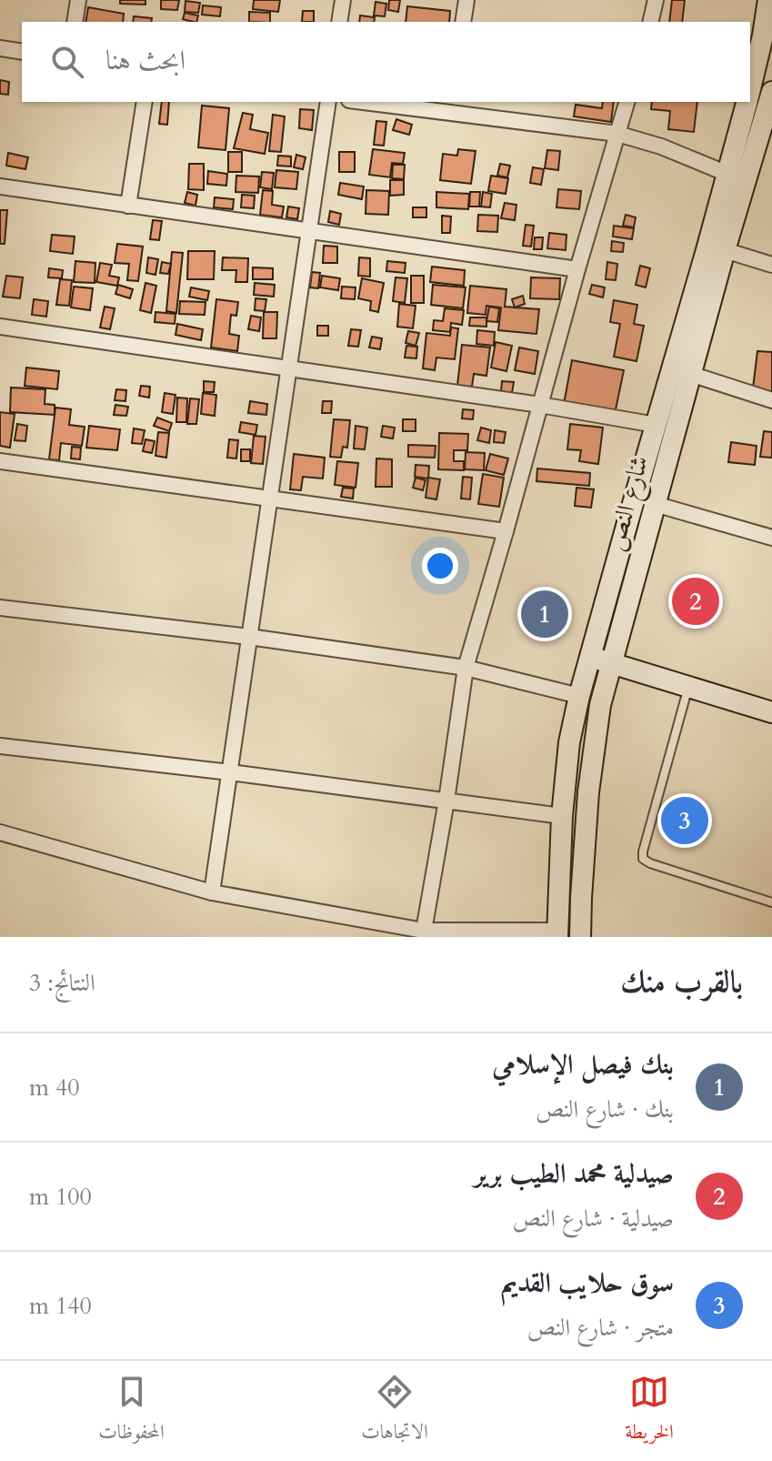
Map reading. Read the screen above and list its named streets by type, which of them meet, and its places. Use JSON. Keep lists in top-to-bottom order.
{
  "streets": {
    "main road": ["شارع النص"]
  },
  "page": {
    "search": "ابحث هنا",
    "pins": ["2", "1", "3"],
    "heading": ["بالقرب منك", "النتائج: 3"],
    "list": [
      {
        "mark": "1",
        "name": "بنك فيصل الإسلامي",
        "note": "بنك · شارع النص",
        "value": "40 m"
      },
      {
        "mark": "2",
        "name": "صيدلية محمد الطيب برير",
        "note": "صيدلية · شارع النص",
        "value": "100 m"
      },
      {
        "mark": "3",
        "name": "سوق حلايب القديم",
        "note": "متجر · شارع النص",
        "value": "140 m"
      }
    ],
    "nav": ["الخريطة", "الاتجاهات", "المحفوظات"]
  }
}
